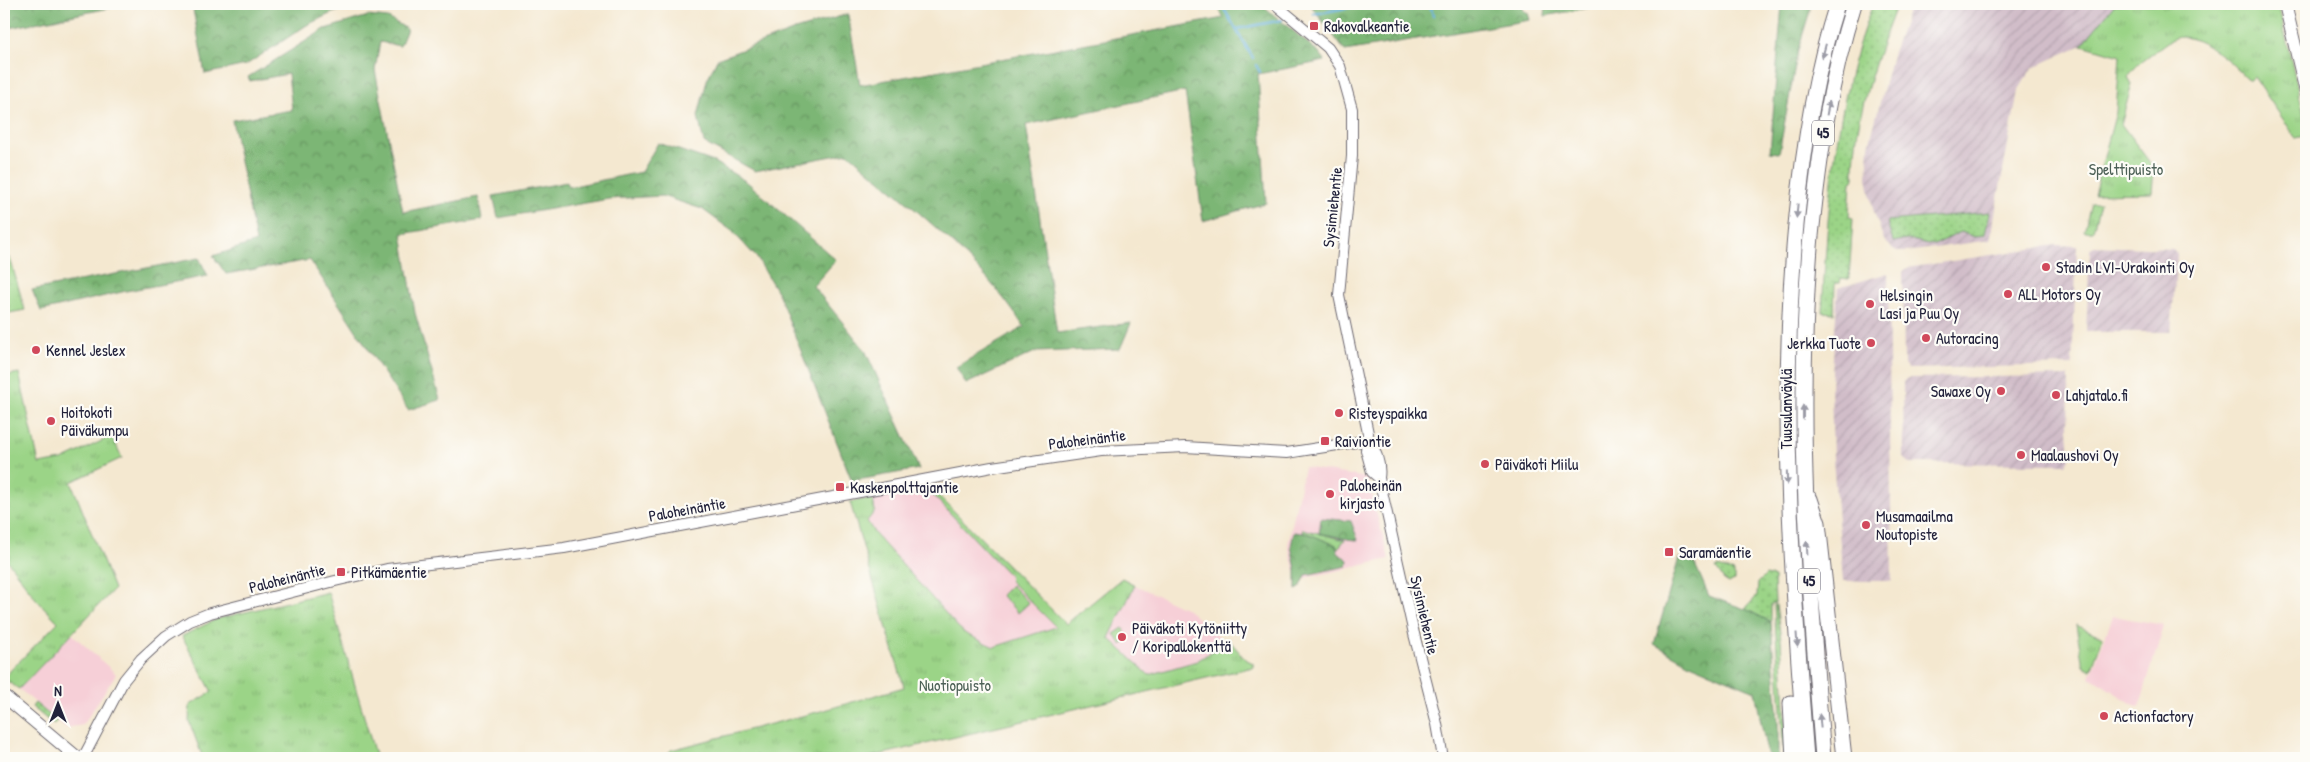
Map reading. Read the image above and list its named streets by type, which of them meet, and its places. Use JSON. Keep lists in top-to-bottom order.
{
  "streets": {
    "highway": ["45", "Tuusulanväylä"],
    "street": ["Sysimiehentie", "Paloheinäntie"]
  },
  "crossings": [
    ["Sysimiehentie", "Paloheinäntie"]
  ],
  "parks": ["Spelttipuisto", "Nuotiopuisto"],
  "places": {
    "transit": [
      "Rakovalkeantie",
      "Raiviontie",
      "Kaskenpolttajantie",
      "Saramäentie",
      "Pitkämäentie"
    ],
    "other": [
      "Stadin LVI-Urakointi Oy",
      "ALL Motors Oy",
      "Helsingin Lasi ja Puu Oy",
      "Autoracing",
      "Jerkka Tuote",
      "Kennel Jeslex",
      "Sawaxe Oy",
      "Lahjatalo.fi",
      "Risteyspaikka",
      "Hoitokoti Päiväkumpu",
      "Maalaushovi Oy",
      "Päiväkoti Miilu",
      "Paloheinän kirjasto",
      "Musamaailma Noutopiste",
      "Päiväkoti Kytöniitty / Koripallokenttä",
      "Actionfactory"
    ]
  },
  "north": "top"
}
